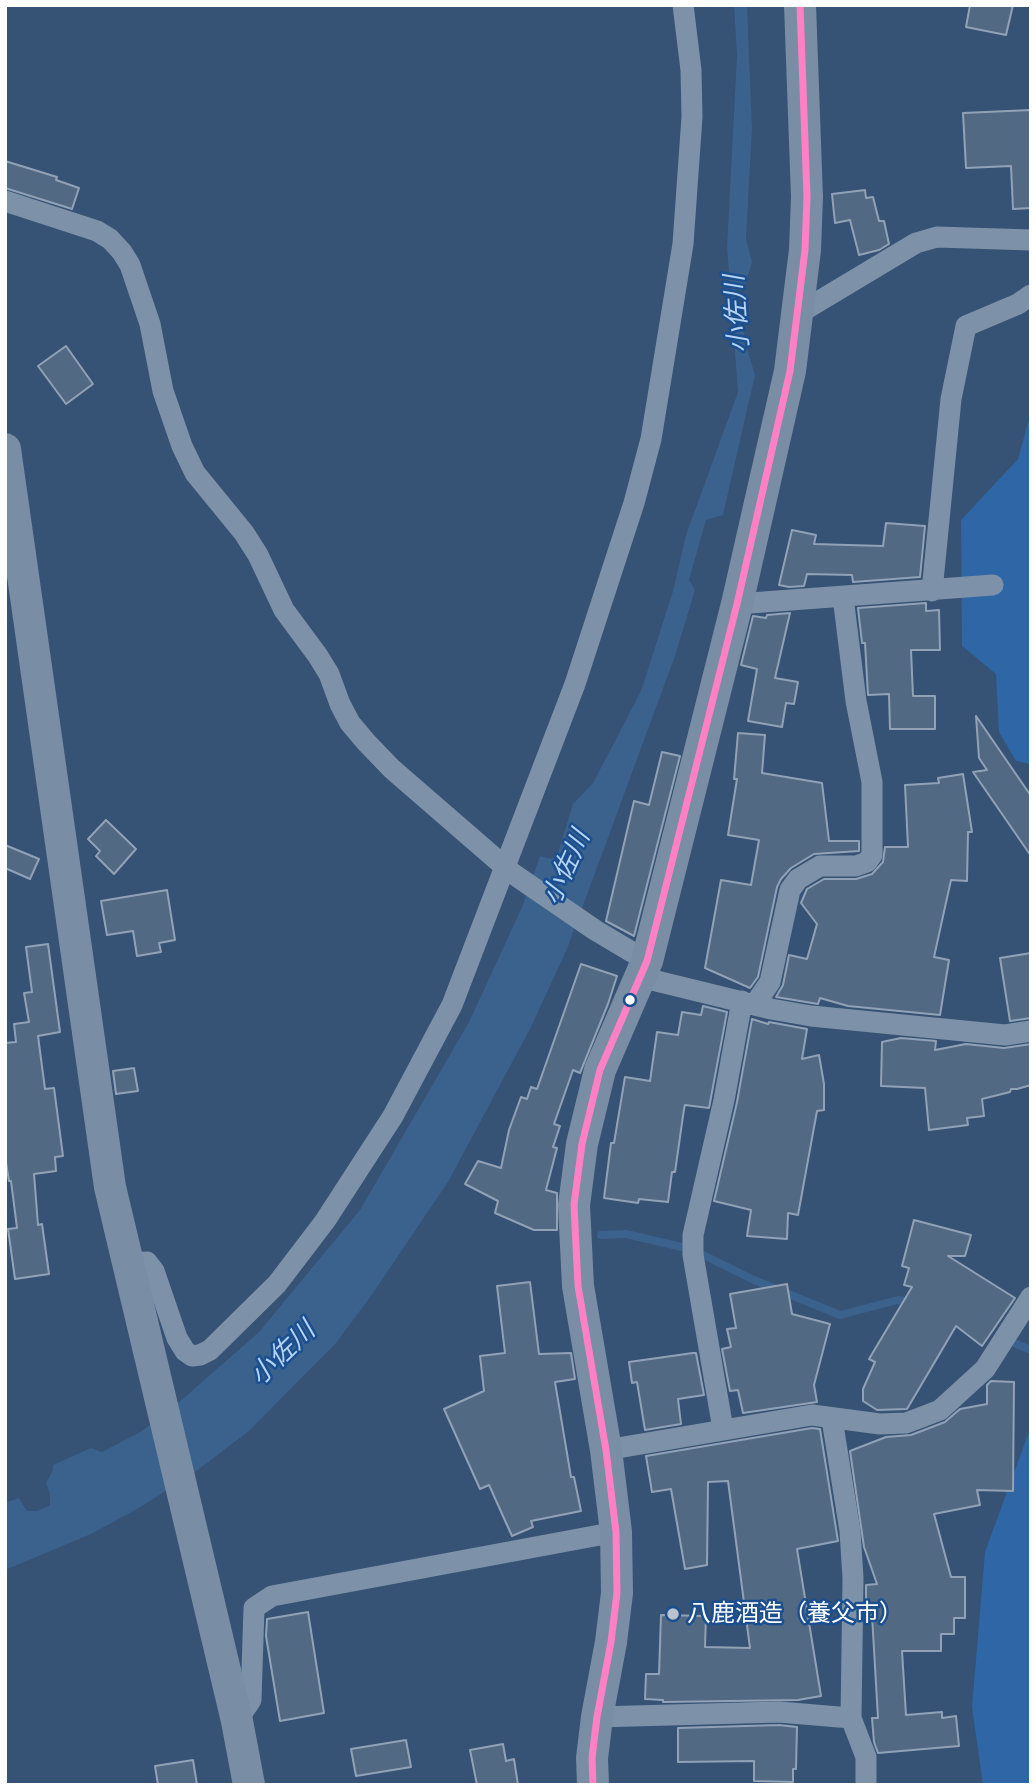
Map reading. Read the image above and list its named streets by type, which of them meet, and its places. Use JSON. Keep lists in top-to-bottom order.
{
  "water": ["小佐川"],
  "places": ["八鹿酒造（養父市）"]
}
